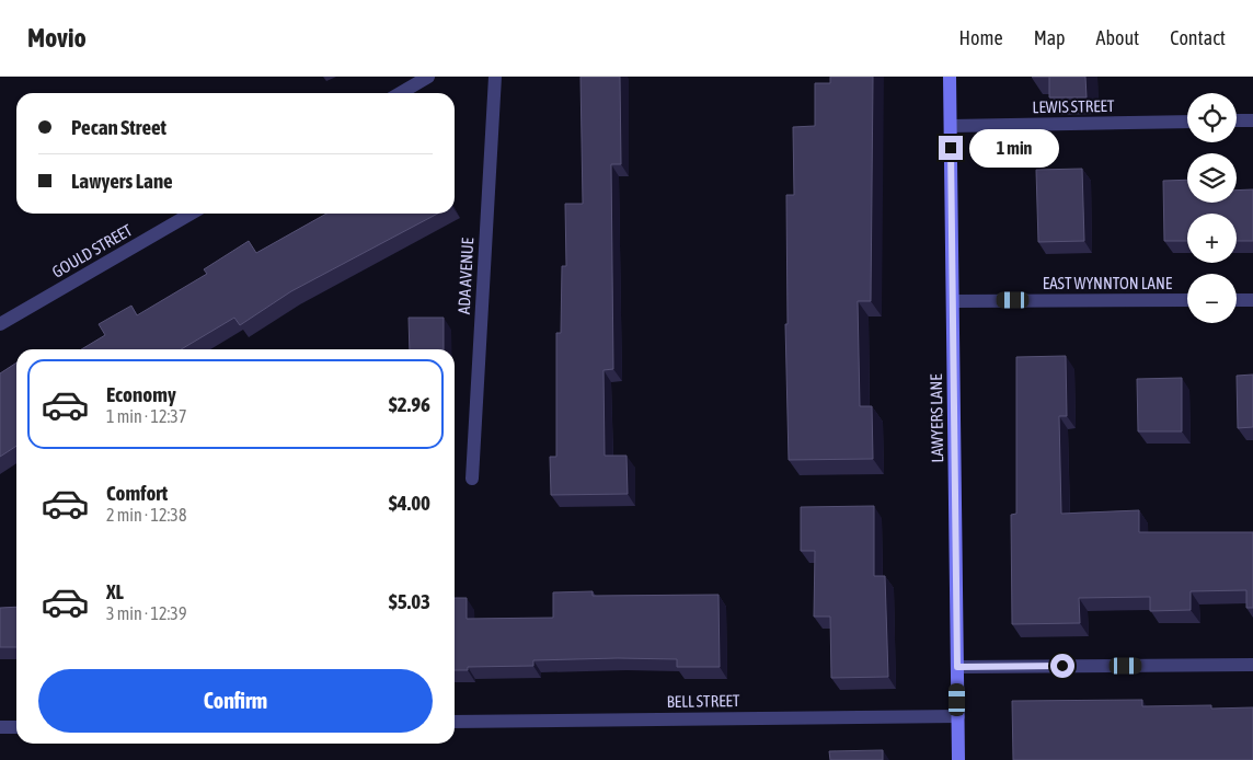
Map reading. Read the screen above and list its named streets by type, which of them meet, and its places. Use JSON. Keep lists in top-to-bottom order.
{
  "streets": {
    "street": [
      "LEWIS STREET",
      "GOULD STREET",
      "ADA AVENUE",
      "EAST WYNNTON LANE",
      "LAWYERS LANE",
      "BELL STREET"
    ]
  },
  "crossings": [
    ["LEWIS STREET", "LAWYERS LANE"],
    ["EAST WYNNTON LANE", "LAWYERS LANE"],
    ["LAWYERS LANE", "BELL STREET"]
  ],
  "page": {
    "header": "Movio",
    "nav": [
      "Home",
      "Map",
      "About",
      "Contact"
    ],
    "map_buttons": ["+", "−"],
    "banner": ["Pecan Street", "Lawyers Lane"],
    "bubble": "1 min",
    "list": [
      {
        "name": "Economy",
        "note": "1 min · 12:37",
        "value": "$2.96"
      },
      {
        "name": "Comfort",
        "note": "2 min · 12:38",
        "value": "$4.00"
      },
      {
        "name": "XL",
        "note": "3 min · 12:39",
        "value": "$5.03"
      }
    ],
    "buttons": "Confirm"
  }
}
